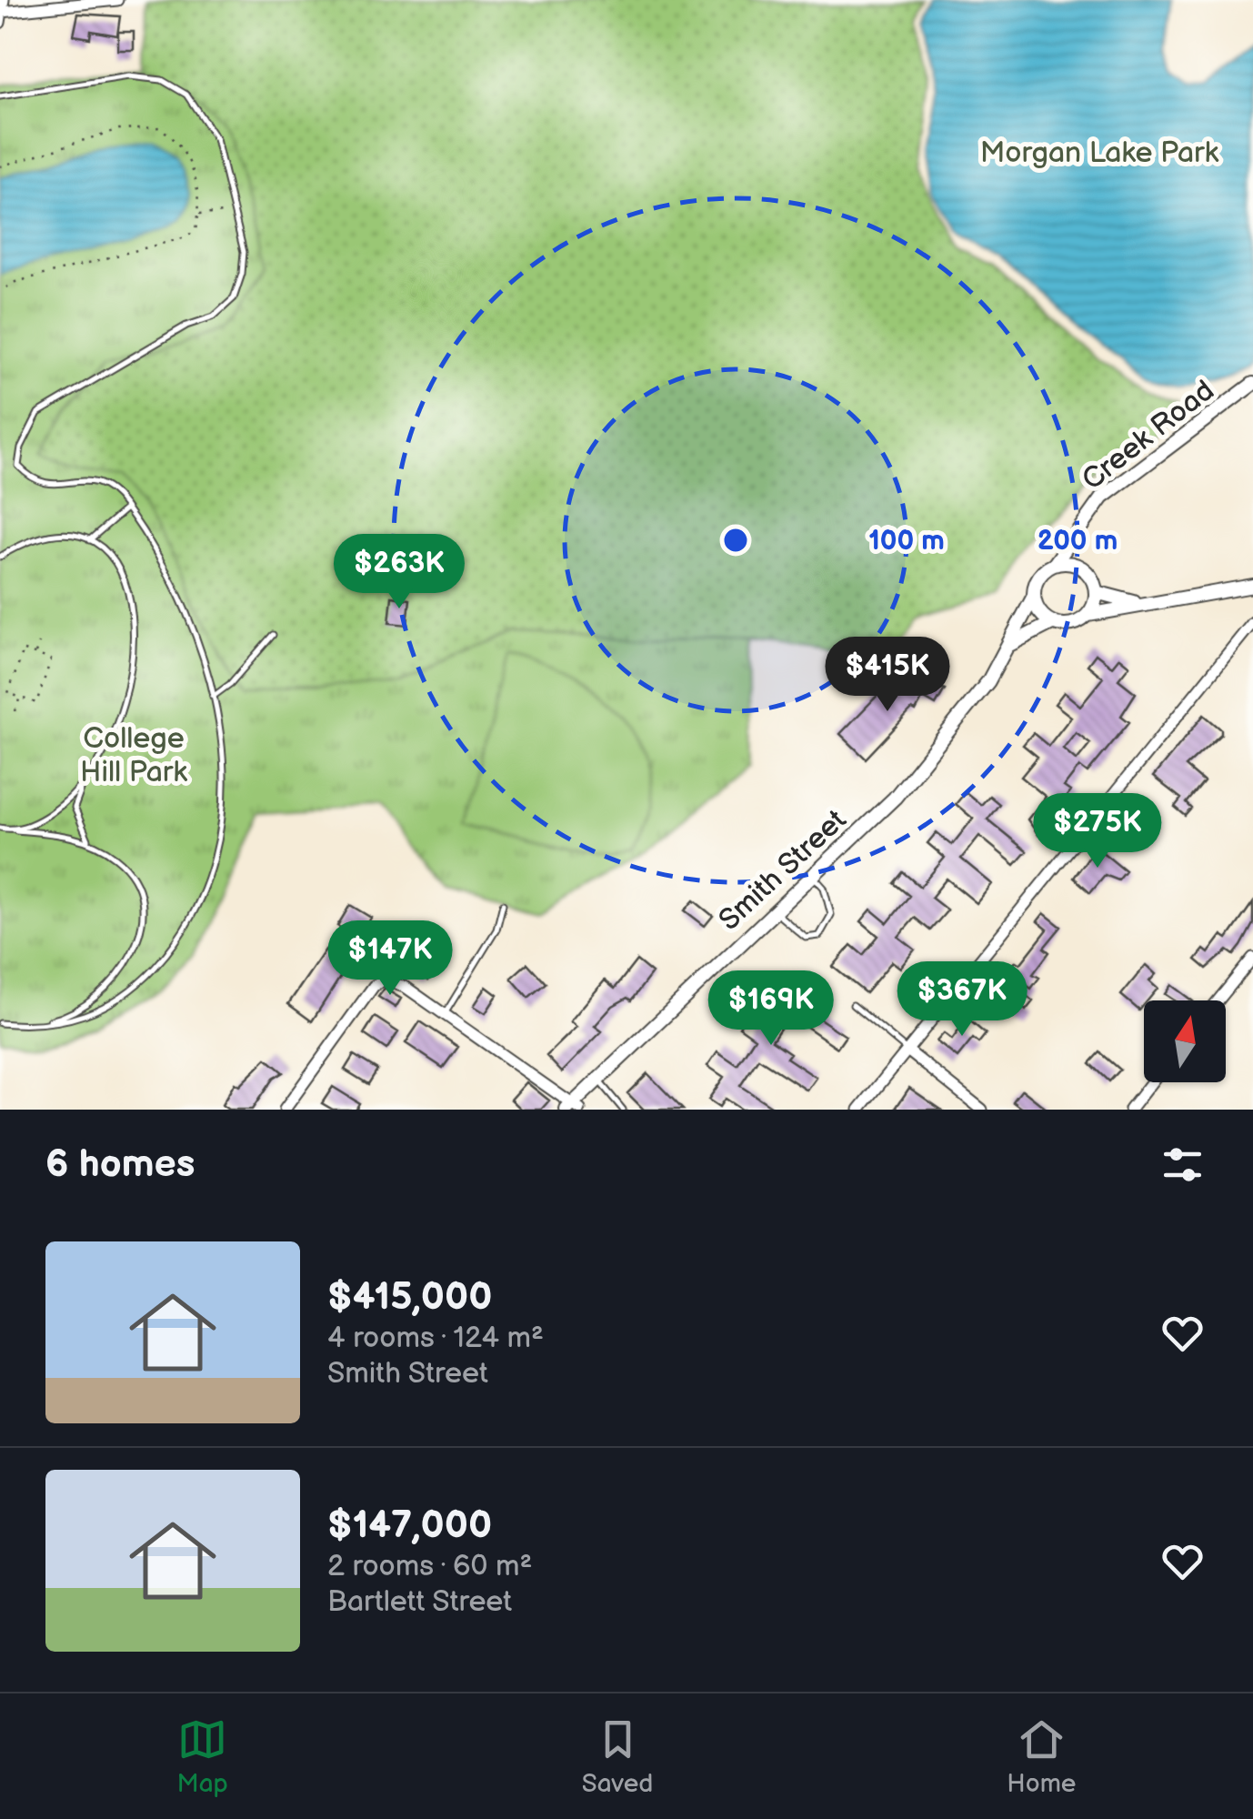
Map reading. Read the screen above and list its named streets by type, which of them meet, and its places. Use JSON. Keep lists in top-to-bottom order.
{
  "streets": {
    "street": ["Creek Road", "Smith Street"]
  },
  "crossings": [
    ["Creek Road", "Smith Street"]
  ],
  "parks": ["Morgan Lake Park", "College Hill Park"],
  "north": "top",
  "page": {
    "price": [
      "$263K",
      "$415K",
      "$275K",
      "$147K",
      "$367K",
      "$169K"
    ],
    "heading": "6 homes",
    "list": [
      {
        "name": "$415,000",
        "note": "4 rooms · 124 m² · Smith Street"
      },
      {
        "name": "$147,000",
        "note": "2 rooms · 60 m² · Bartlett Street"
      }
    ],
    "tabs": ["Map", "Saved", "Home"]
  },
  "rings": ["100 m", "200 m"]
}
